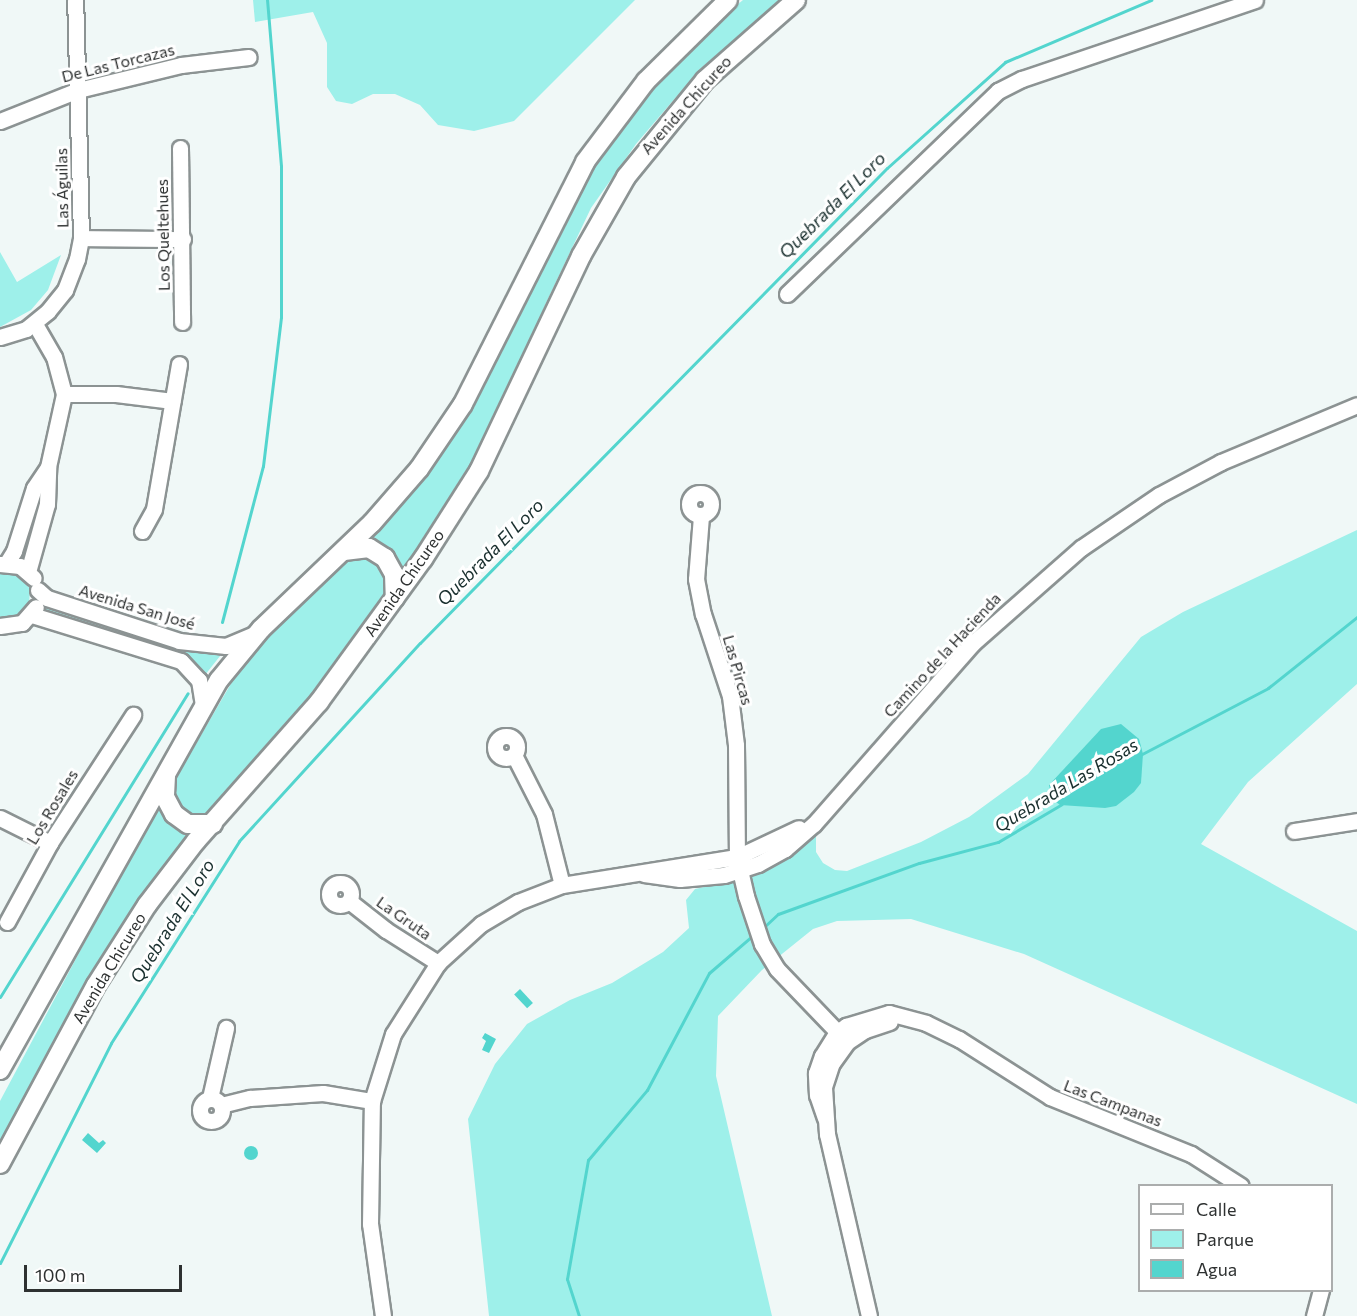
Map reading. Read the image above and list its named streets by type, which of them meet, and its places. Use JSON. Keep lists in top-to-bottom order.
{
  "streets": {
    "main road": ["Avenida Chicureo"],
    "street": [
      "De Las Torcazas",
      "Las Águilas",
      "Los Queltehues",
      "Avenida San José",
      "Camino de la Hacienda",
      "Las Pircas",
      "Los Rosales",
      "La Gruta",
      "Las Campanas"
    ]
  },
  "crossings": [
    ["De Las Torcazas", "Las Águilas"],
    ["Camino de la Hacienda", "Las Pircas"],
    ["Camino de la Hacienda", "La Gruta"]
  ],
  "water": ["Quebrada El Loro", "Quebrada Las Rosas"],
  "legend": ["Calle", "Parque", "Agua"],
  "scale_bar": "100 m"
}
